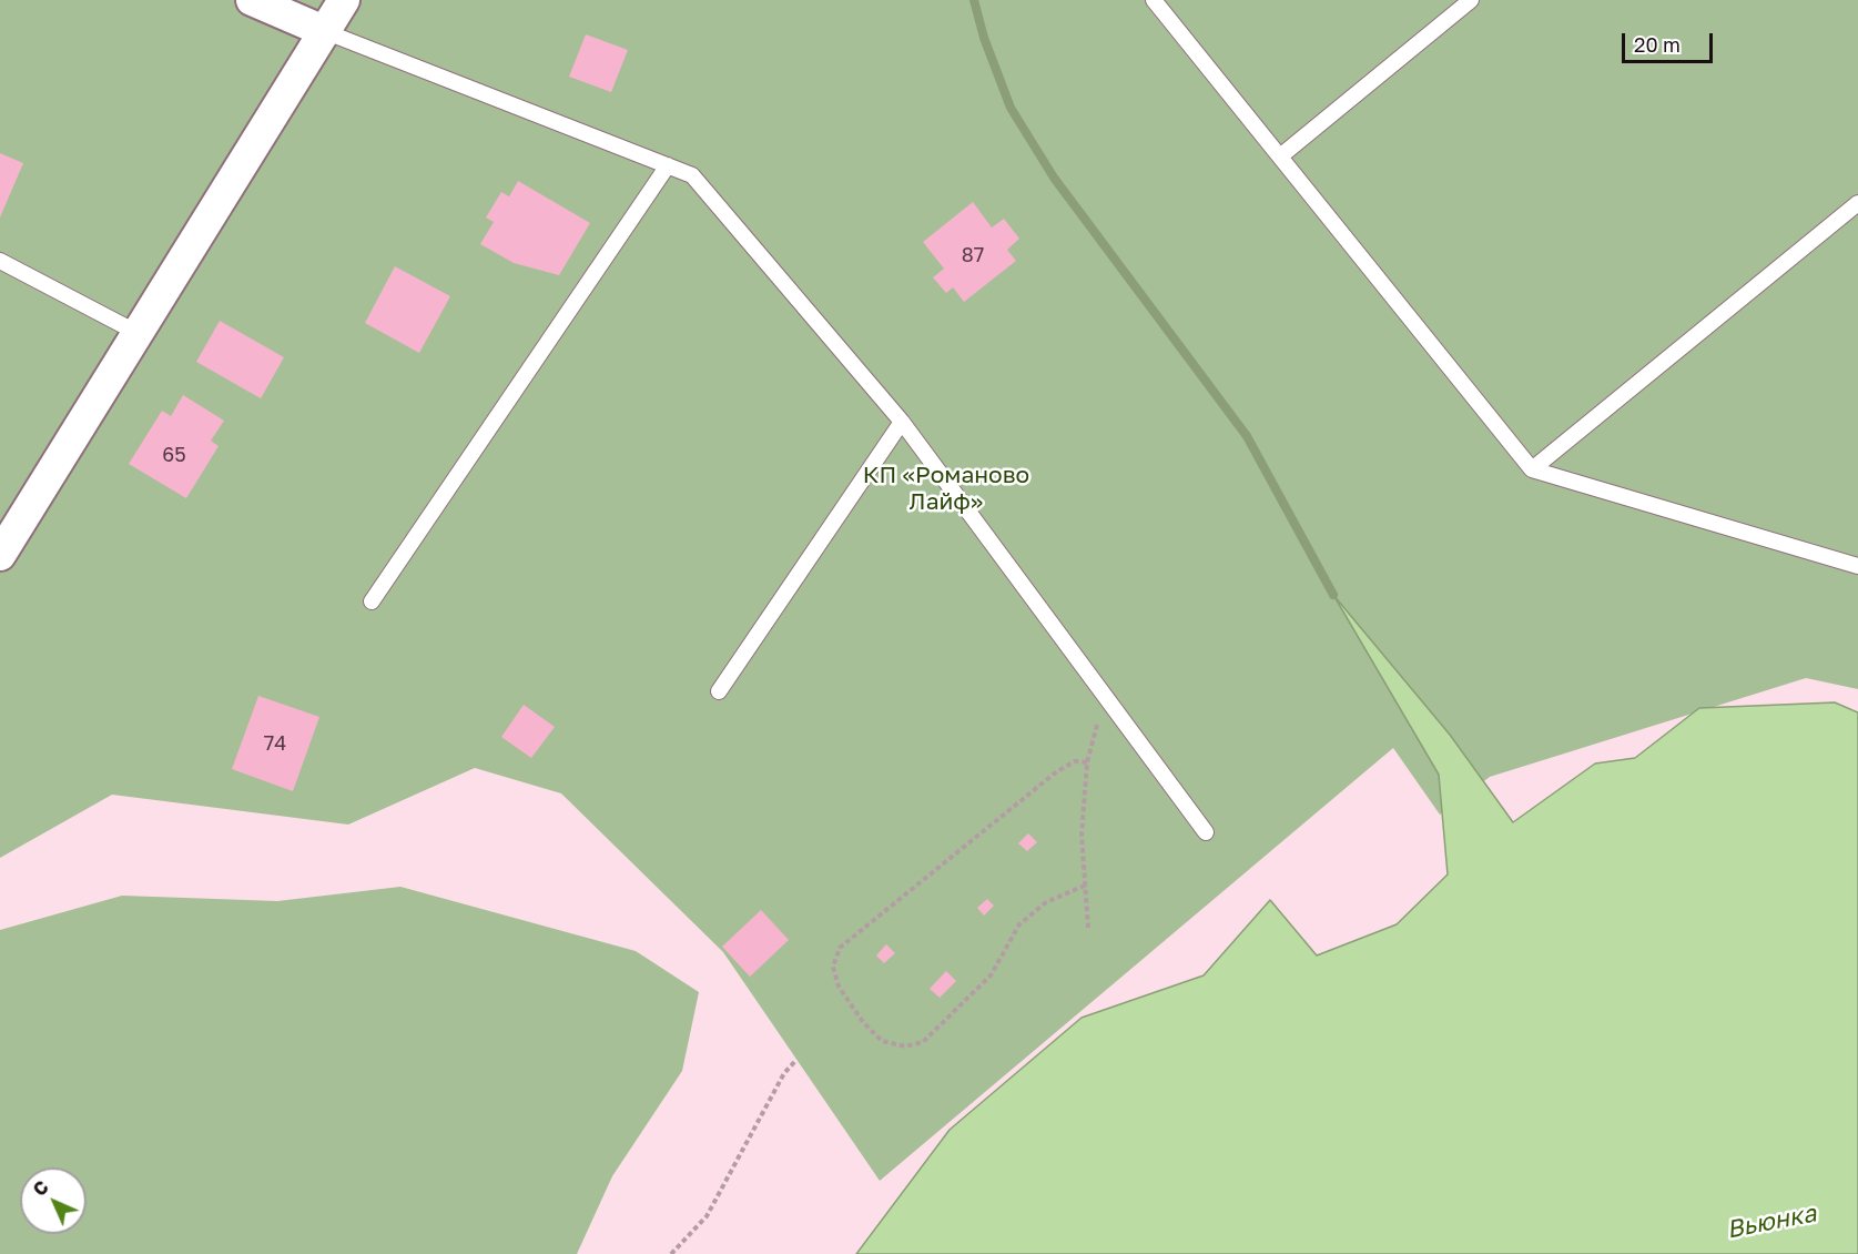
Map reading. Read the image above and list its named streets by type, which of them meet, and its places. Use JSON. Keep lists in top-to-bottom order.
{
  "water": ["Вьюнка"],
  "parks": ["КП «Романово Лайф»"],
  "house_numbers": ["87", "65", "74"],
  "scale_bar": "20 m",
  "north": "top left"
}
